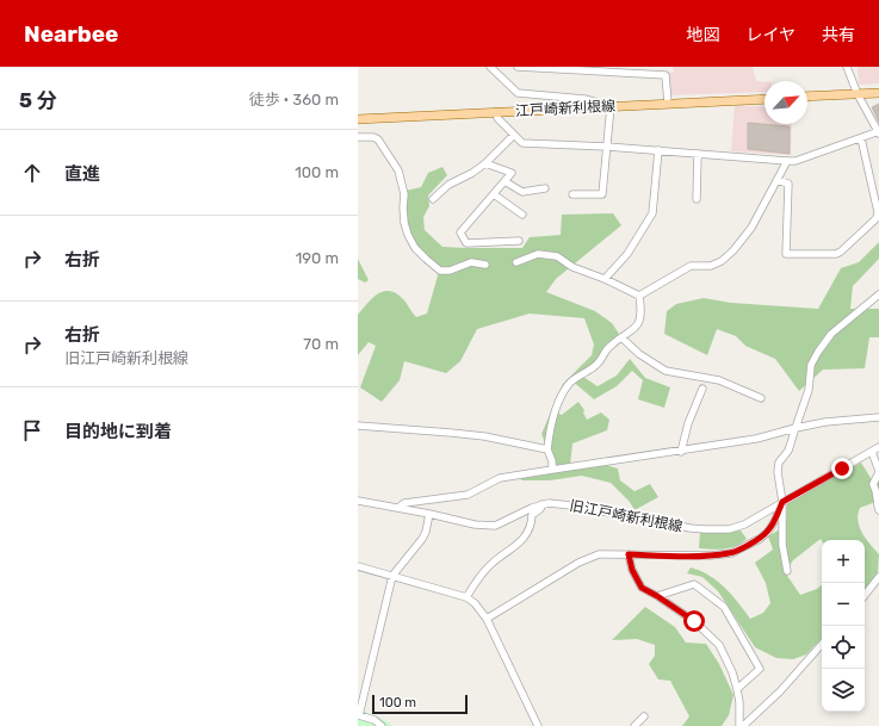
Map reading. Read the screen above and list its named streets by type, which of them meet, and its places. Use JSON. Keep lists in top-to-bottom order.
{
  "streets": {
    "main road": ["江戸崎新利根線"],
    "street": ["旧江戸崎新利根線"]
  },
  "scale_bar": "100 m",
  "north": "top right",
  "page": {
    "header": "Nearbee",
    "nav": ["地図", "レイヤ", "共有"],
    "heading": ["5 分", "徒歩 · 360 m"],
    "list": [
      ["直進", "100 m"],
      ["右折", "190 m"],
      ["右折", "旧江戸崎新利根線", "70 m"],
      "目的地に到着"
    ],
    "map_buttons": ["+", "−"],
    "scale": "100 m"
  }
}
